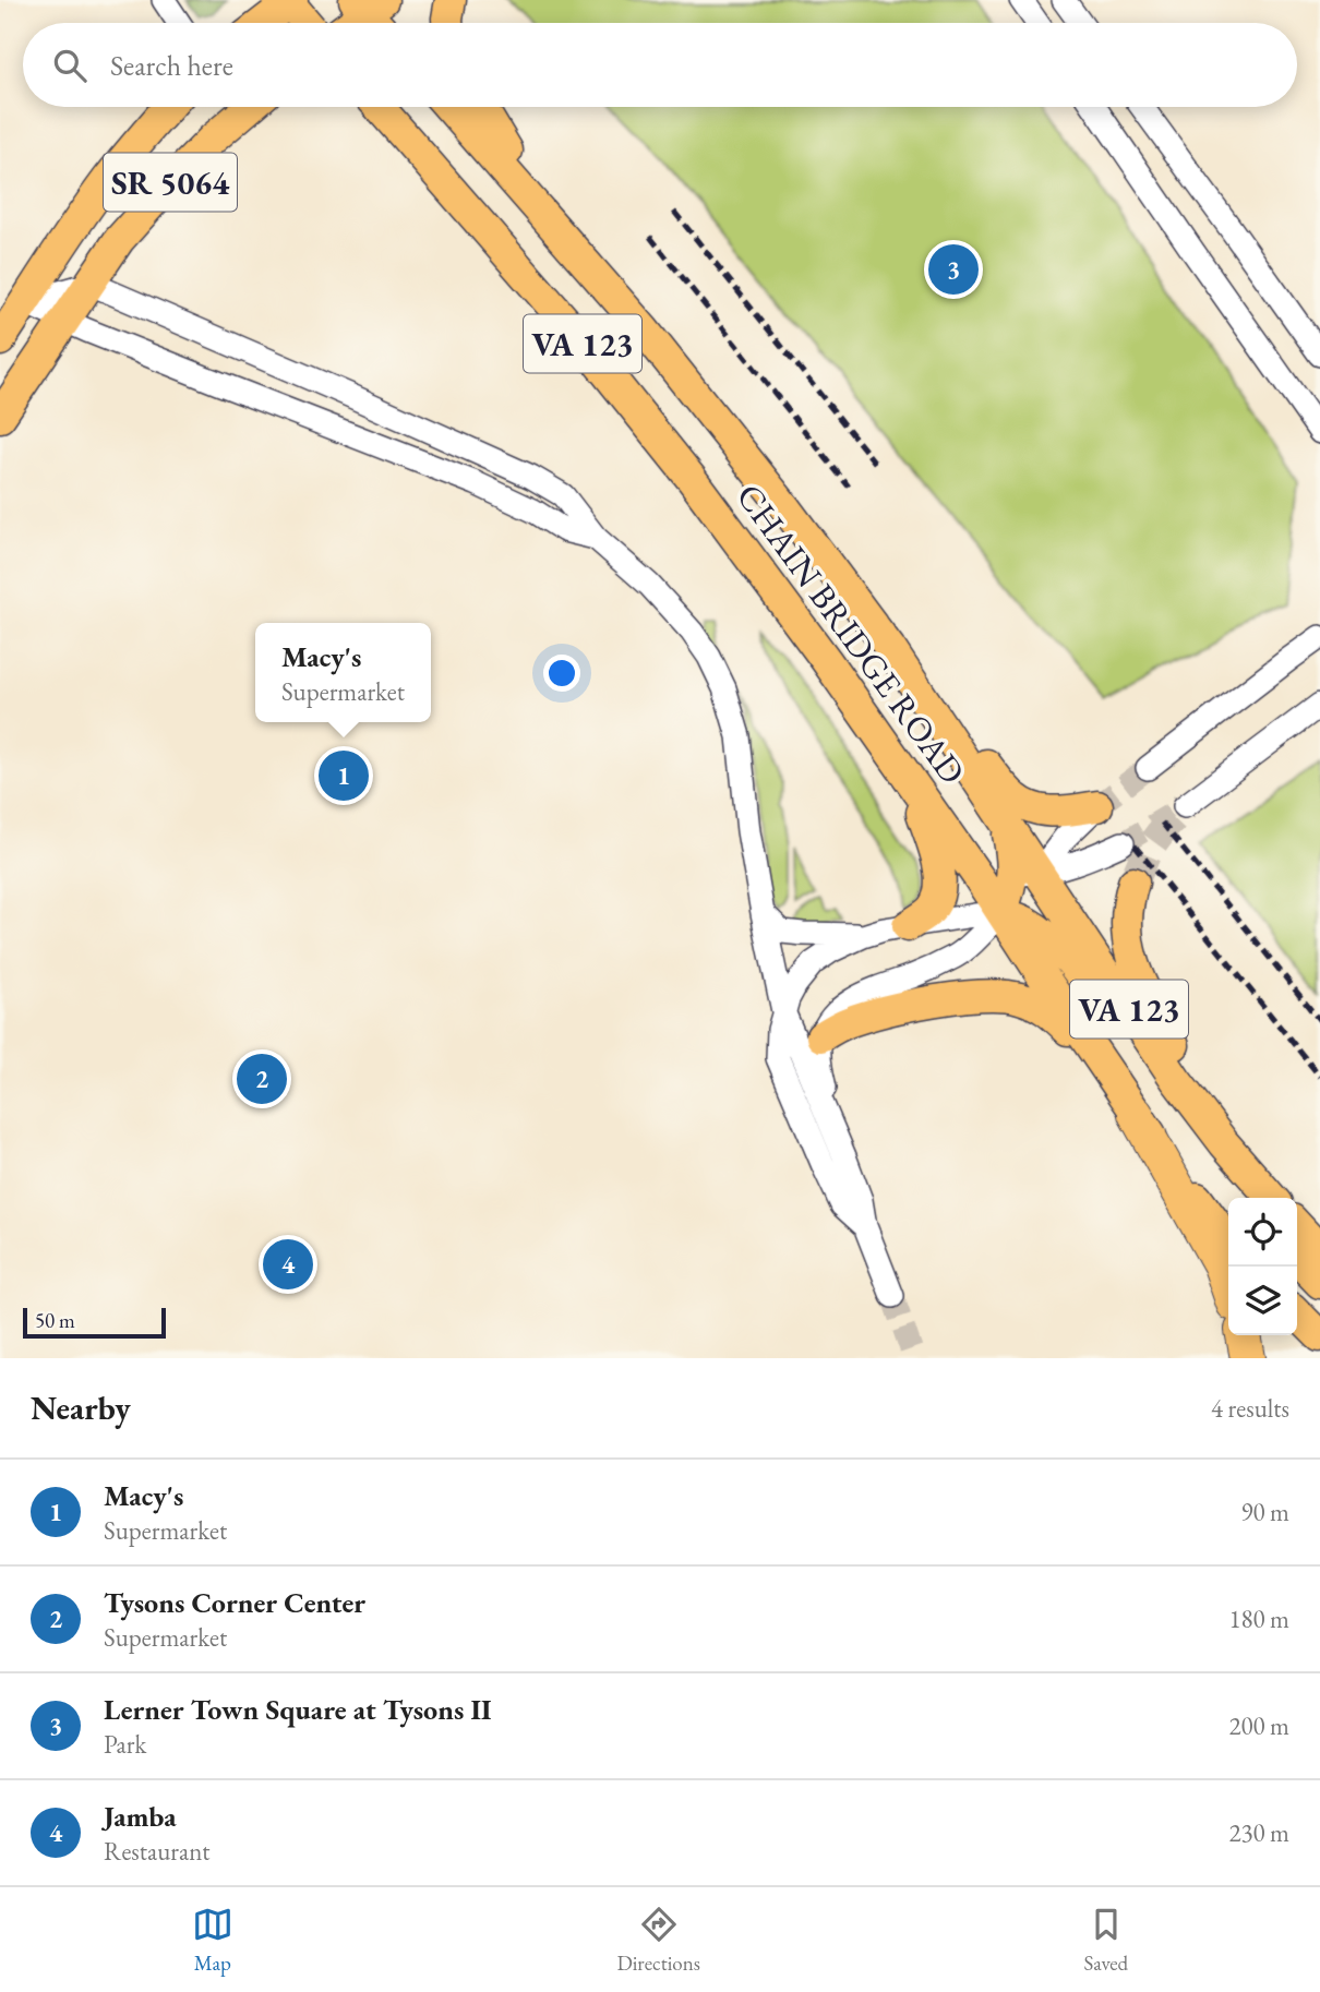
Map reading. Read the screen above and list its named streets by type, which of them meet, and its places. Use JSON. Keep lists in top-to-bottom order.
{
  "streets": {
    "main road": ["SR 5064", "VA 123", "CHAIN BRIDGE ROAD"]
  },
  "scale_bar": "50 m",
  "page": {
    "search": "Search here",
    "pins": [
      "3",
      "1",
      "2",
      "4"
    ],
    "popup": ["Macy's", "Supermarket"],
    "scale": "50 m",
    "heading": ["Nearby", "4 results"],
    "list": [
      {
        "mark": "1",
        "name": "Macy's",
        "note": "Supermarket",
        "value": "90 m"
      },
      {
        "mark": "2",
        "name": "Tysons Corner Center",
        "note": "Supermarket",
        "value": "180 m"
      },
      {
        "mark": "3",
        "name": "Lerner Town Square at Tysons II",
        "note": "Park",
        "value": "200 m"
      },
      {
        "mark": "4",
        "name": "Jamba",
        "note": "Restaurant",
        "value": "230 m"
      }
    ],
    "nav": ["Map", "Directions", "Saved"]
  }
}
